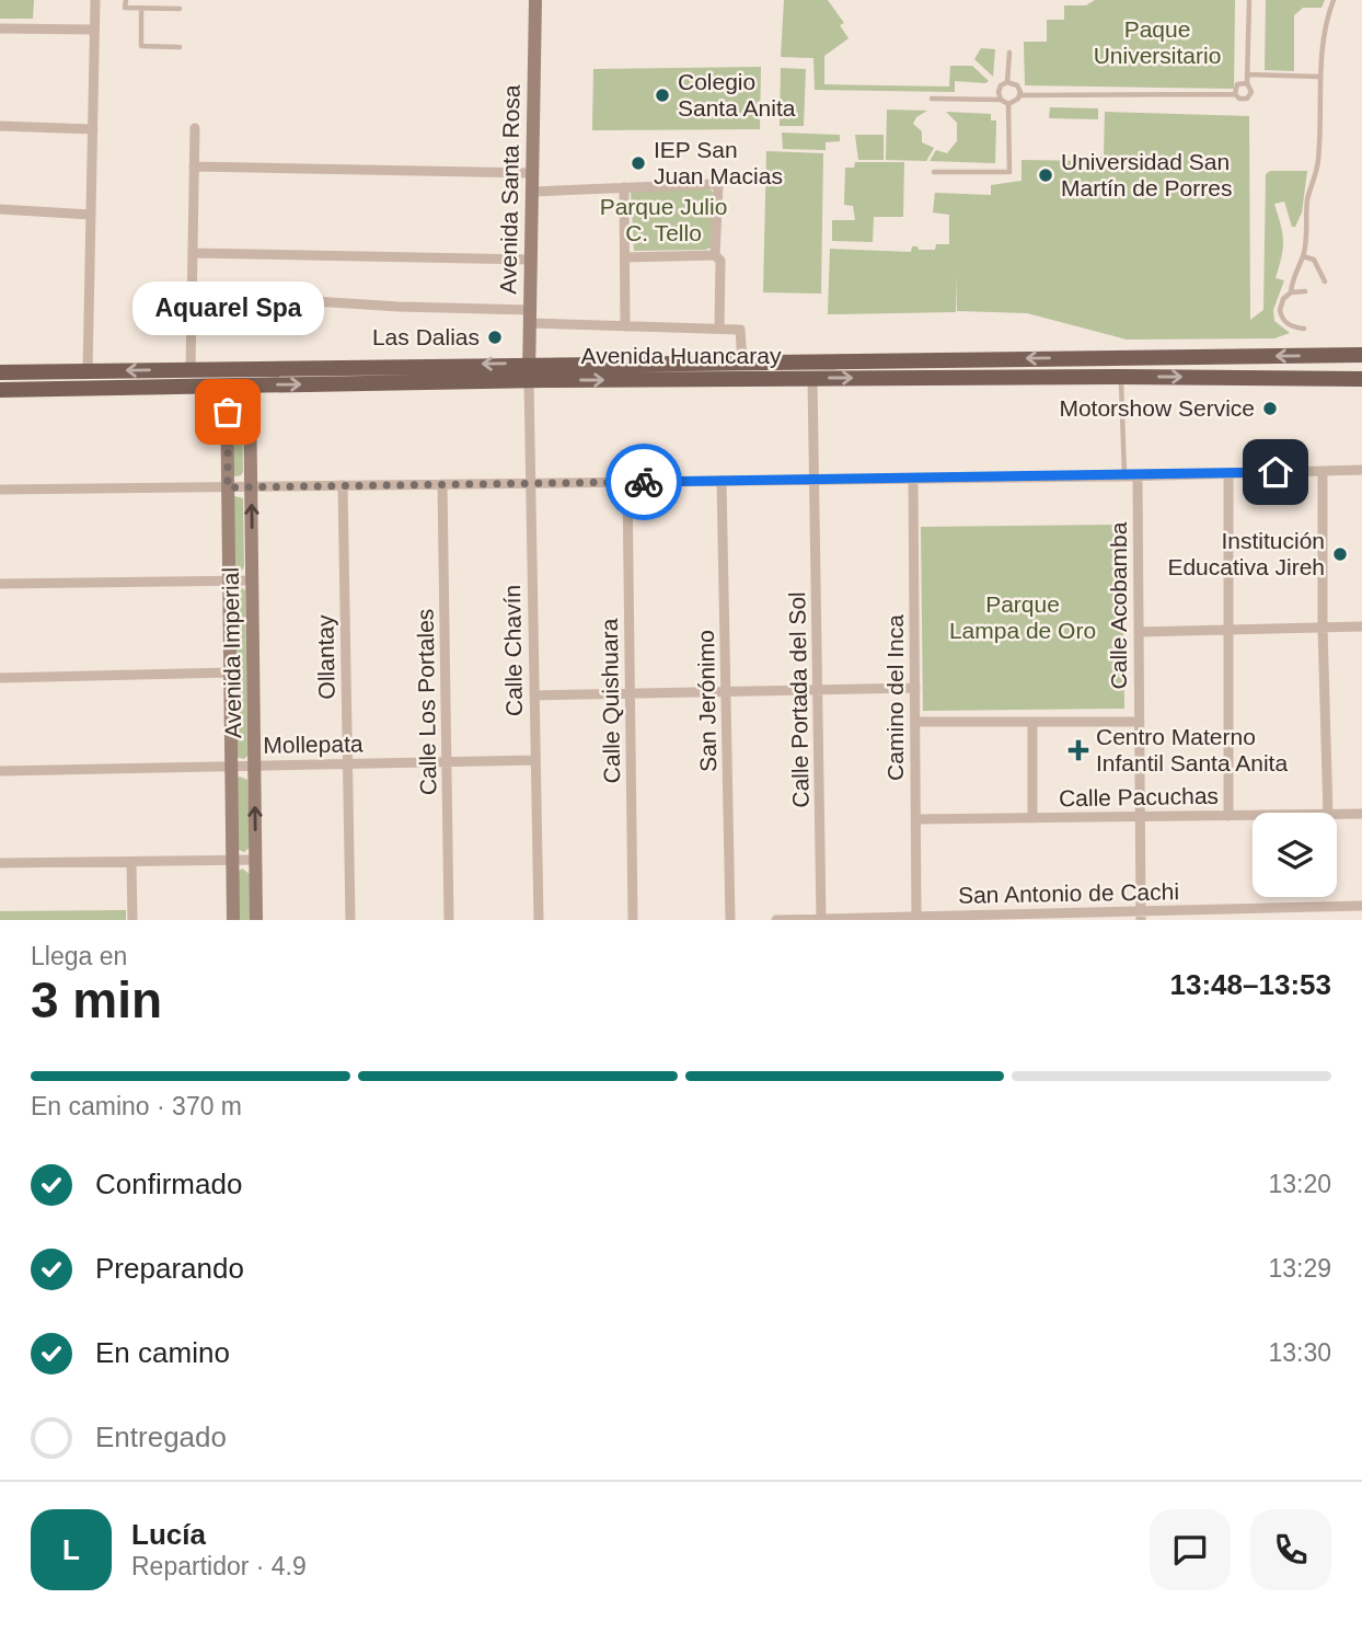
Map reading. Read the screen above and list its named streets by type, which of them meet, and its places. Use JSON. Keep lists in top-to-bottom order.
{
  "streets": {
    "main road": ["Avenida Huancaray"],
    "street": [
      "Avenida Santa Rosa",
      "Calle Acobamba",
      "Calle Chavín",
      "Avenida Imperial",
      "Ollantay",
      "Camino del Inca",
      "Calle Portada del Sol",
      "Calle Quishuara",
      "San Jerónimo",
      "Calle Los Portales",
      "Mollepata",
      "Calle Pacuchas",
      "San Antonio de Cachi"
    ]
  },
  "crossings": [
    ["Avenida Santa Rosa", "Avenida Huancaray"],
    ["Avenida Santa Rosa", "Calle Chavín"],
    ["Avenida Huancaray", "Calle Chavín"],
    ["Avenida Huancaray", "Avenida Imperial"],
    ["Avenida Huancaray", "Calle Portada del Sol"],
    ["Calle Acobamba", "Calle Pacuchas"],
    ["Calle Acobamba", "San Antonio de Cachi"],
    ["Calle Chavín", "Mollepata"],
    ["Avenida Imperial", "Mollepata"],
    ["Ollantay", "Mollepata"],
    ["Camino del Inca", "Calle Pacuchas"],
    ["Camino del Inca", "San Antonio de Cachi"],
    ["Calle Portada del Sol", "San Antonio de Cachi"],
    ["Calle Los Portales", "Mollepata"]
  ],
  "parks": ["Paque Universitario", "Parque Julio C. Tello", "Parque Lampa de Oro"],
  "places": {
    "other": [
      "Colegio Santa Anita",
      "IEP San Juan Macias",
      "Universidad San Martín de Porres",
      "Las Dalias",
      "Motorshow Service",
      "Aquarel Spa",
      "Institución Educativa Jireh"
    ],
    "health": ["Centro Materno Infantil Santa Anita"]
  },
  "page": {
    "bubble": "Aquarel Spa",
    "heading": ["3 min", "Llega en", "13:48–13:53"],
    "panel": ["Lucía", "Repartidor · 4.9"],
    "bar": "En camino · 370 m",
    "list": [
      ["Confirmado", "13:20"],
      ["Preparando", "13:29"],
      ["En camino", "13:30"],
      "Entregado"
    ],
    "round": "L"
  }
}
